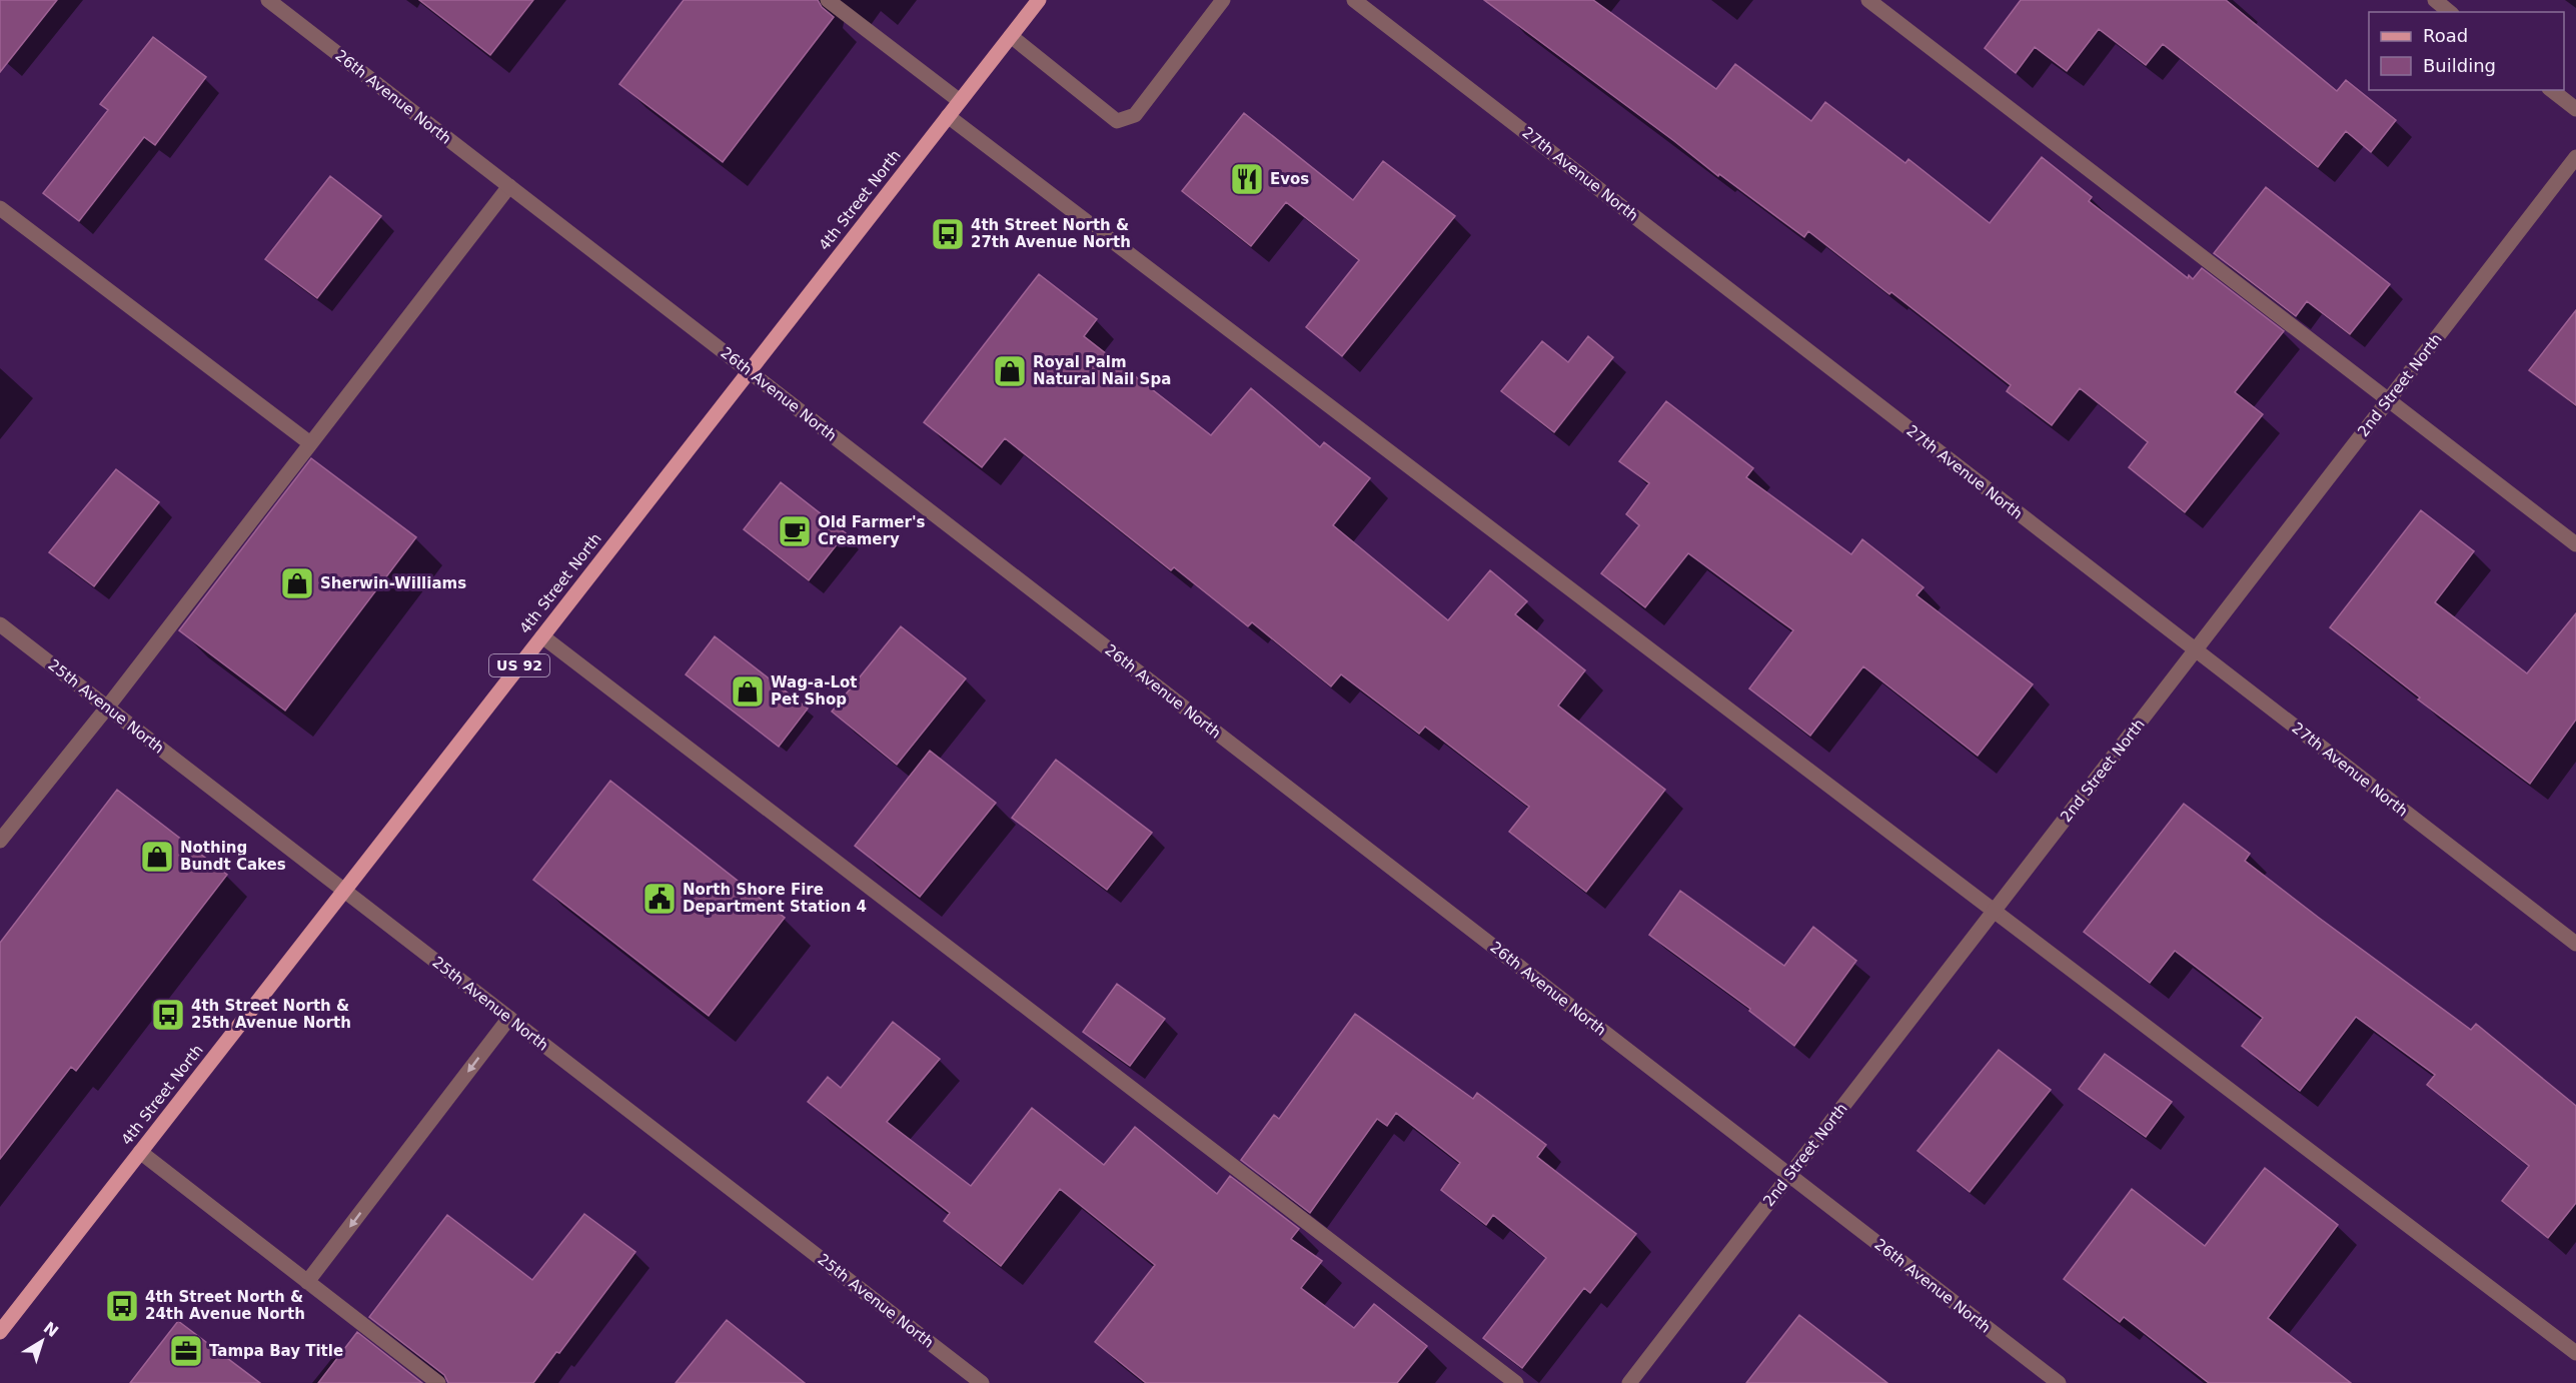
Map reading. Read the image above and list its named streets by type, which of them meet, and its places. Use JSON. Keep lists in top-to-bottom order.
{
  "streets": {
    "main road": ["4th Street North", "US 92"],
    "street": [
      "26th Avenue North",
      "27th Avenue North",
      "2nd Street North",
      "25th Avenue North"
    ]
  },
  "crossings": [
    ["26th Avenue North", "4th Street North"],
    ["26th Avenue North", "2nd Street North"],
    ["27th Avenue North", "2nd Street North"],
    ["4th Street North", "25th Avenue North"]
  ],
  "places": {
    "restaurant": ["Evos"],
    "bus stop": ["4th Street North & 27th Avenue North", "4th Street North & 25th Avenue North", "4th Street North & 24th Avenue North"],
    "shop": [
      "Royal Palm Natural Nail Spa",
      "Sherwin-Williams",
      "Wag-a-Lot Pet Shop",
      "Nothing Bundt Cakes"
    ],
    "cafe": ["Old Farmer's Creamery"],
    "public building": ["North Shore Fire Department Station 4"],
    "office": ["Tampa Bay Title"]
  },
  "legend": ["Road", "Building"],
  "north": "top right"
}
